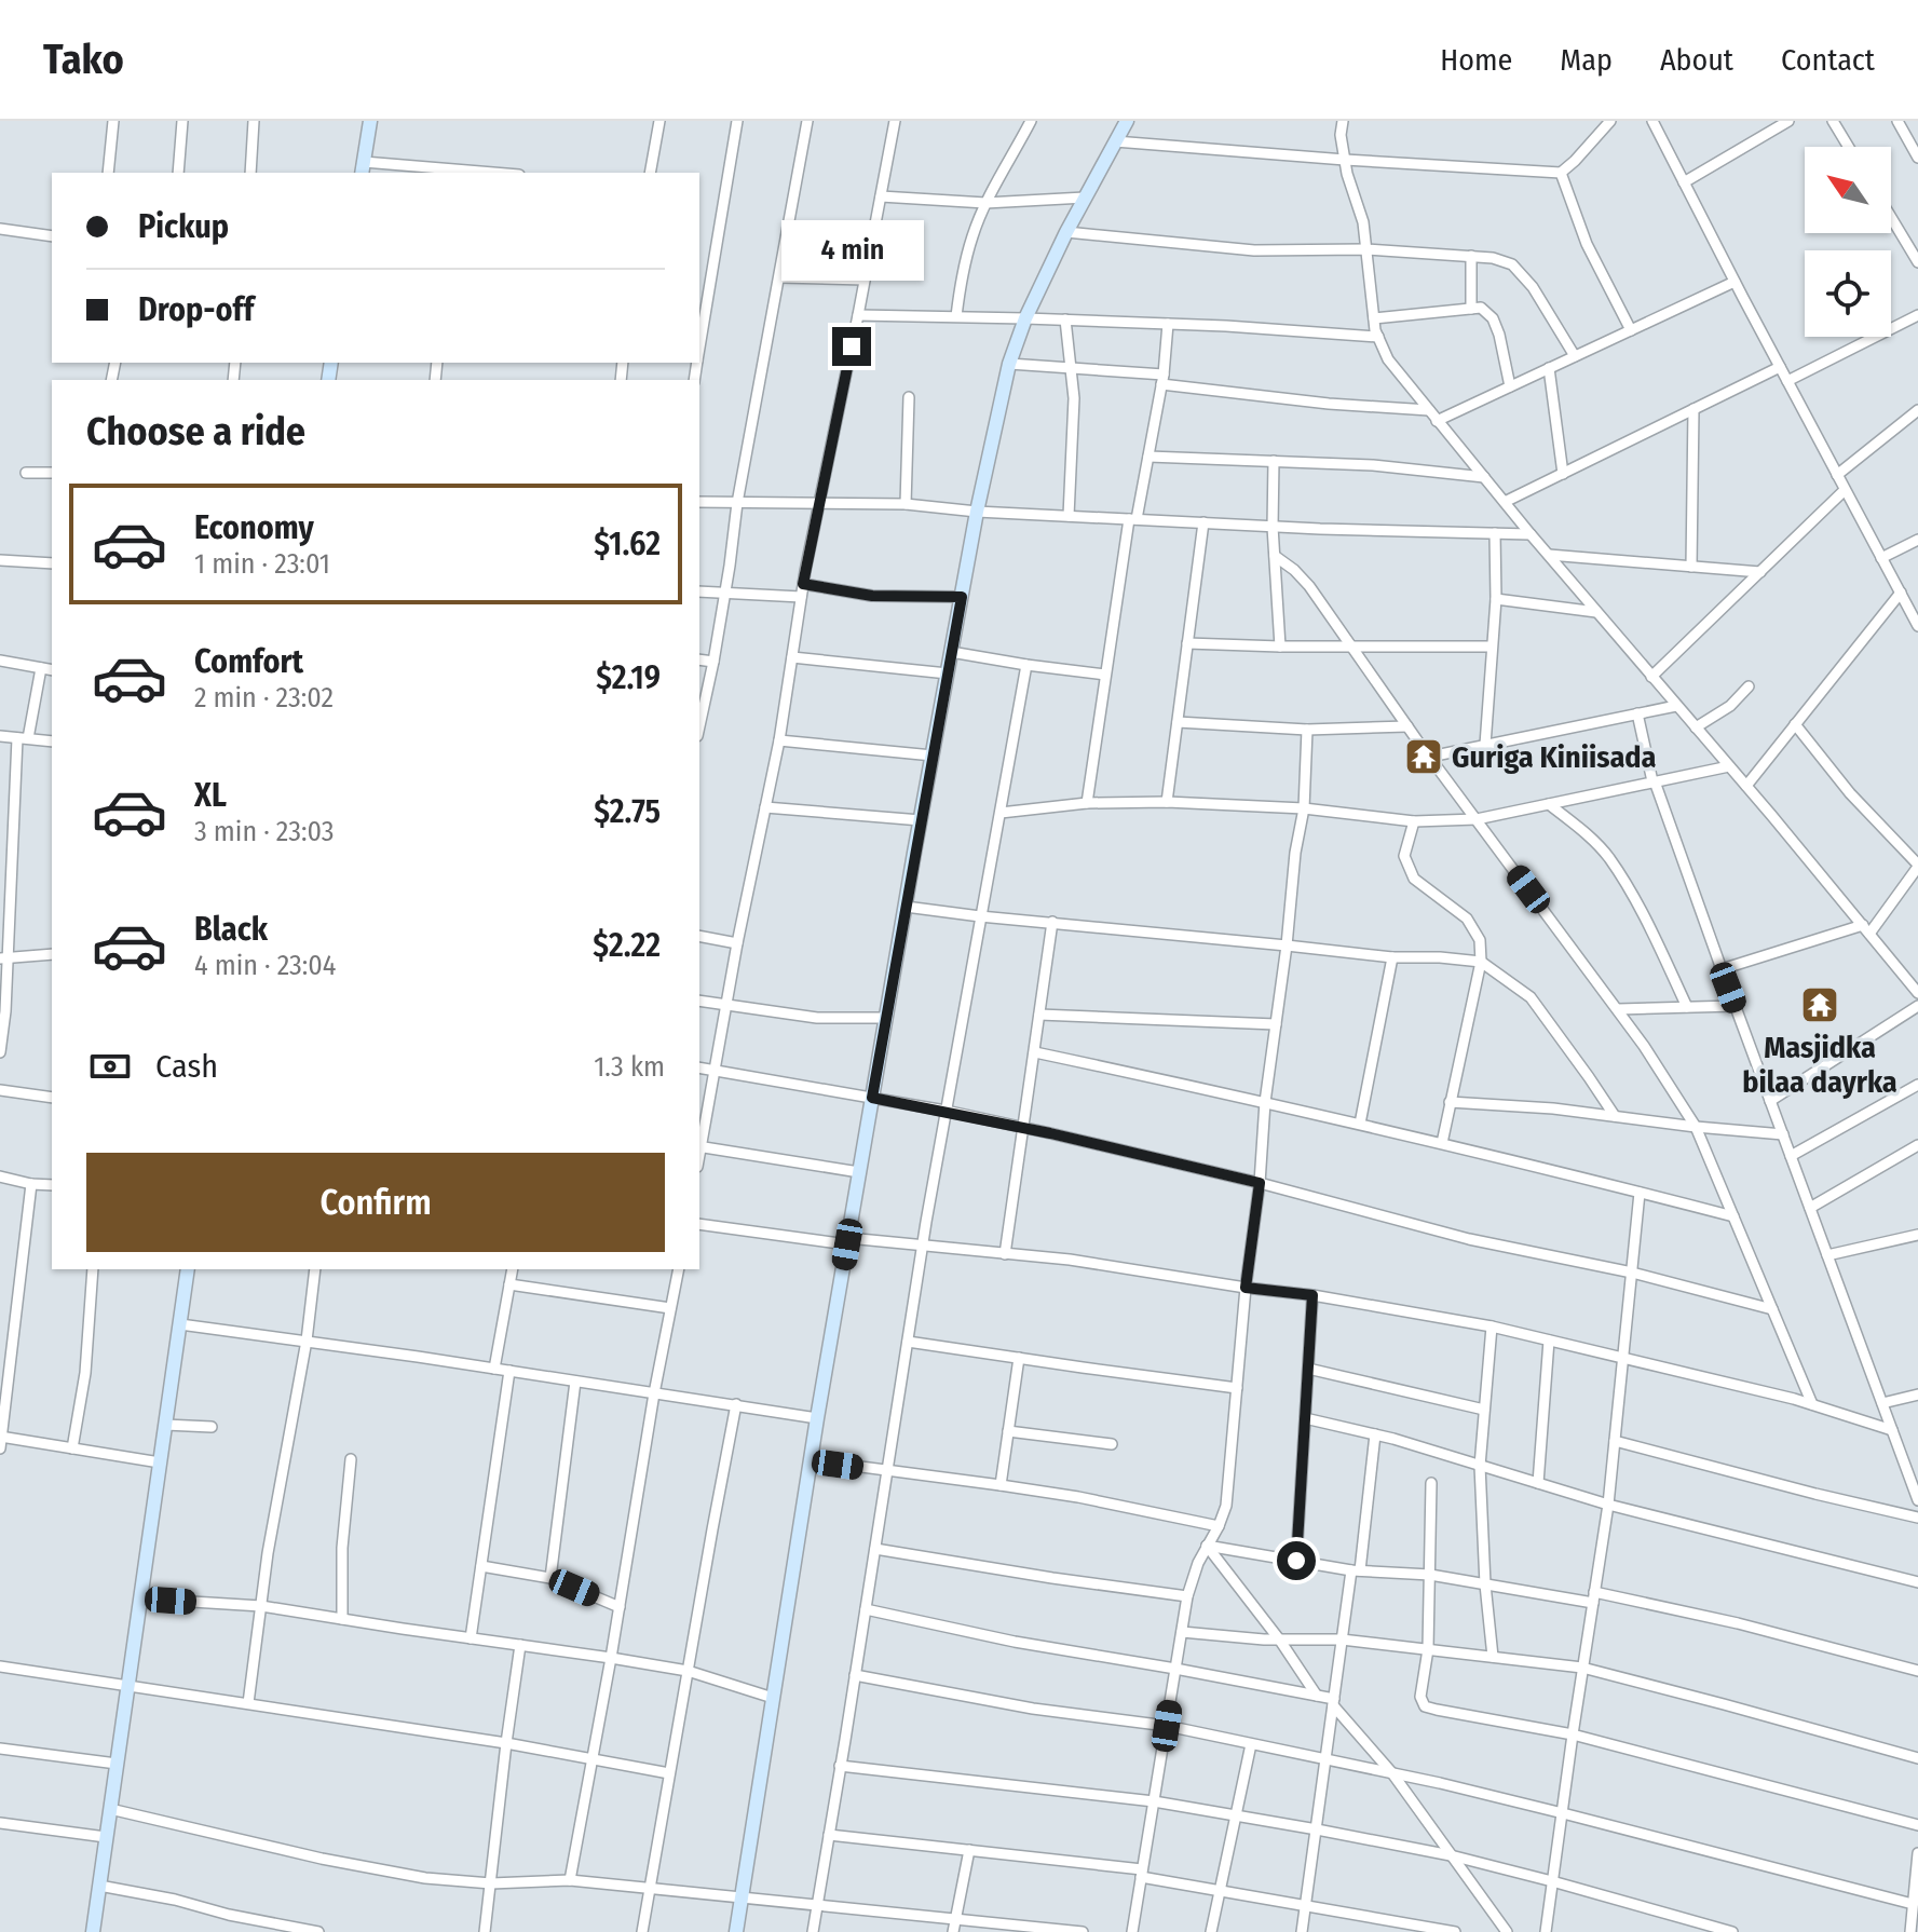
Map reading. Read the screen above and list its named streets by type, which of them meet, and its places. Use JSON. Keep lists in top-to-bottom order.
{
  "places": {
    "temple": ["Guriga Kiniisada", "Masjidka bilaa dayrka"]
  },
  "north": "top left",
  "page": {
    "header": "Tako",
    "nav": [
      "Home",
      "Map",
      "About",
      "Contact"
    ],
    "banner": ["Pickup", "Drop-off"],
    "bubble": "4 min",
    "heading": "Choose a ride",
    "list": [
      {
        "name": "Economy",
        "note": "1 min · 23:01",
        "value": "$1.62"
      },
      {
        "name": "Comfort",
        "note": "2 min · 23:02",
        "value": "$2.19"
      },
      {
        "name": "XL",
        "note": "3 min · 23:03",
        "value": "$2.75"
      },
      {
        "name": "Black",
        "note": "4 min · 23:04",
        "value": "$2.22"
      }
    ],
    "pay": ["Cash", "1.3 km"],
    "buttons": "Confirm"
  }
}
